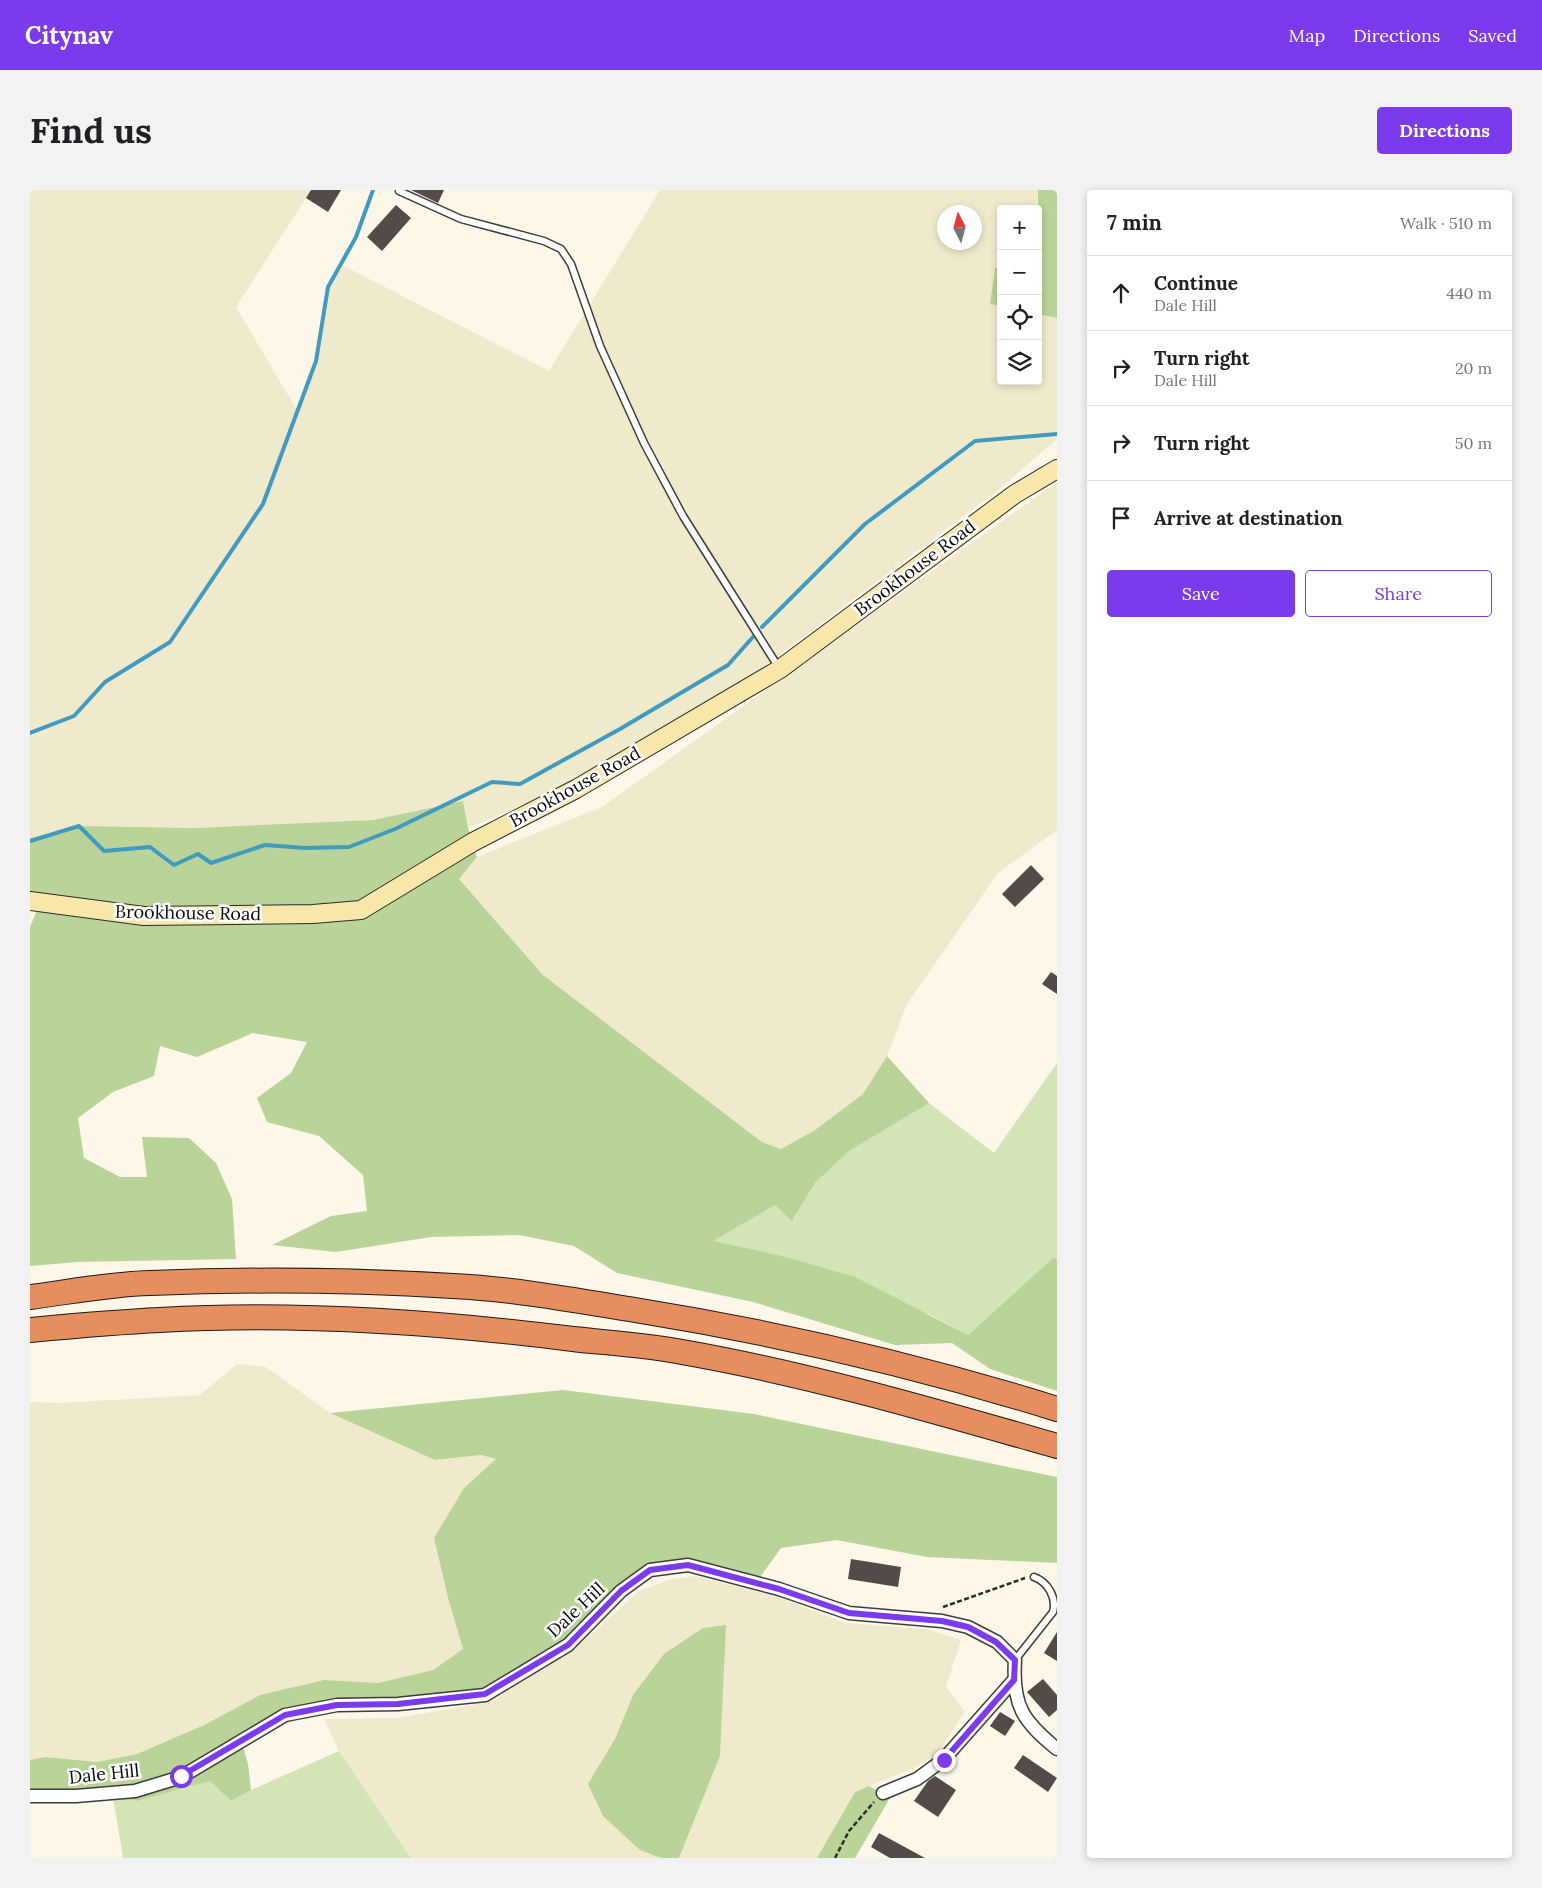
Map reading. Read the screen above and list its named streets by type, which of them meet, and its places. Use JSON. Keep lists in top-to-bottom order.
{
  "streets": {
    "street": ["Brookhouse Road", "Dale Hill"]
  },
  "north": "top",
  "page": {
    "header": "Citynav",
    "nav": ["Map", "Directions", "Saved"],
    "buttons": [
      "Directions",
      ["Save", "Share"]
    ],
    "title": "Find us",
    "heading": ["7 min", "Walk · 510 m"],
    "map_buttons": ["+", "−"],
    "list": [
      ["Continue", "Dale Hill", "440 m"],
      ["Turn right", "Dale Hill", "20 m"],
      ["Turn right", "50 m"],
      "Arrive at destination"
    ]
  }
}
